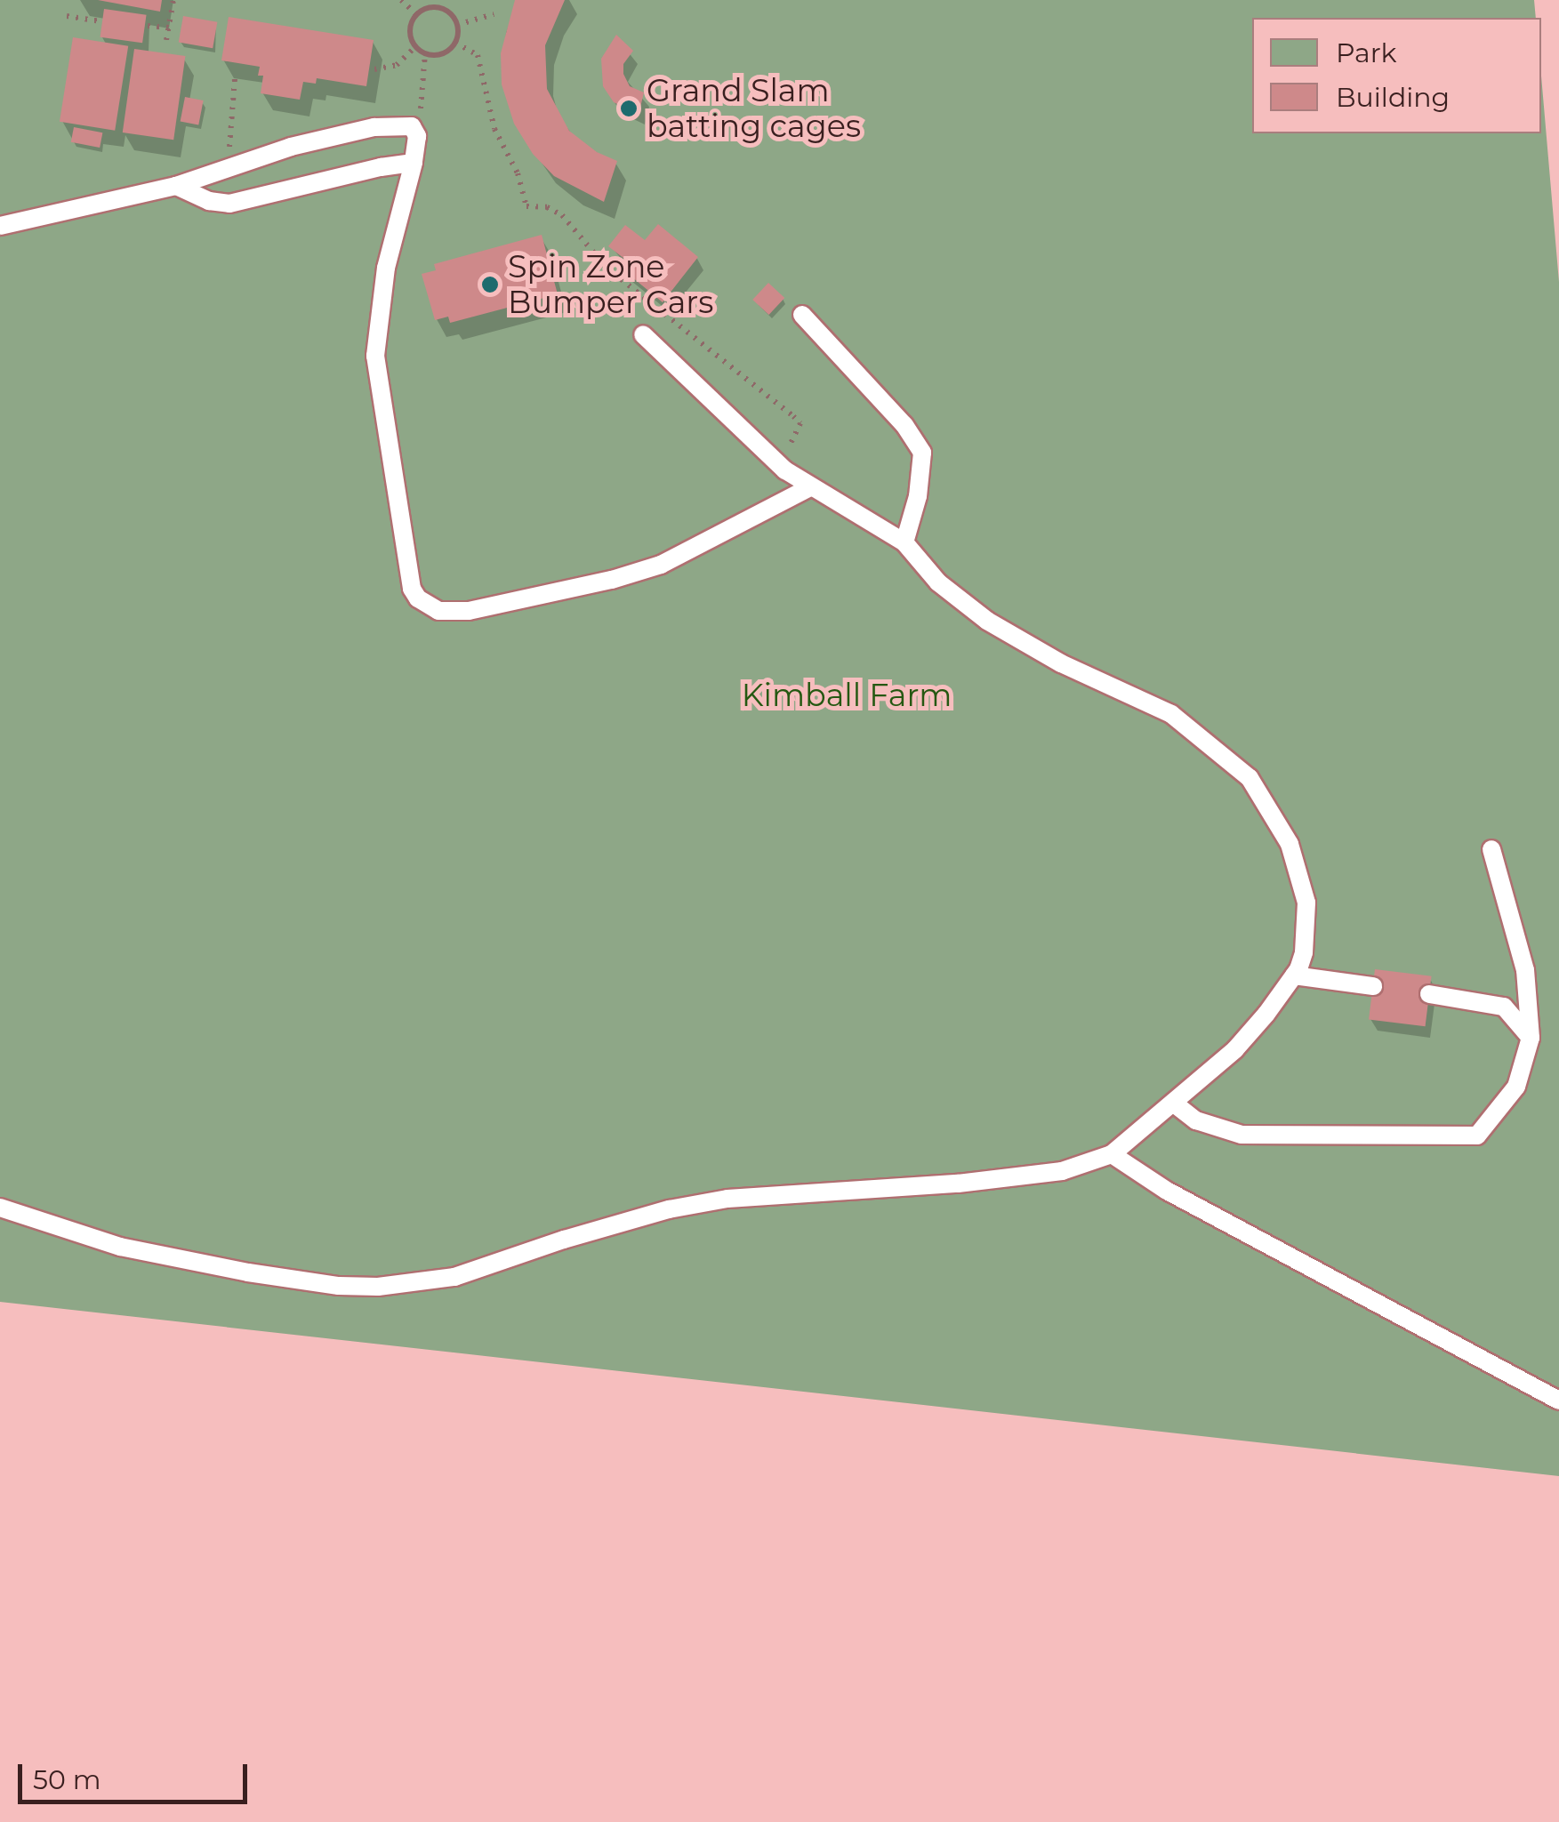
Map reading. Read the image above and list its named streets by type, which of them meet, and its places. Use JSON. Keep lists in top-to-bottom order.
{
  "parks": ["Kimball Farm"],
  "places": ["Grand Slam batting cages", "Spin Zone Bumper Cars"],
  "legend": ["Park", "Building"],
  "scale_bar": "50 m"
}
